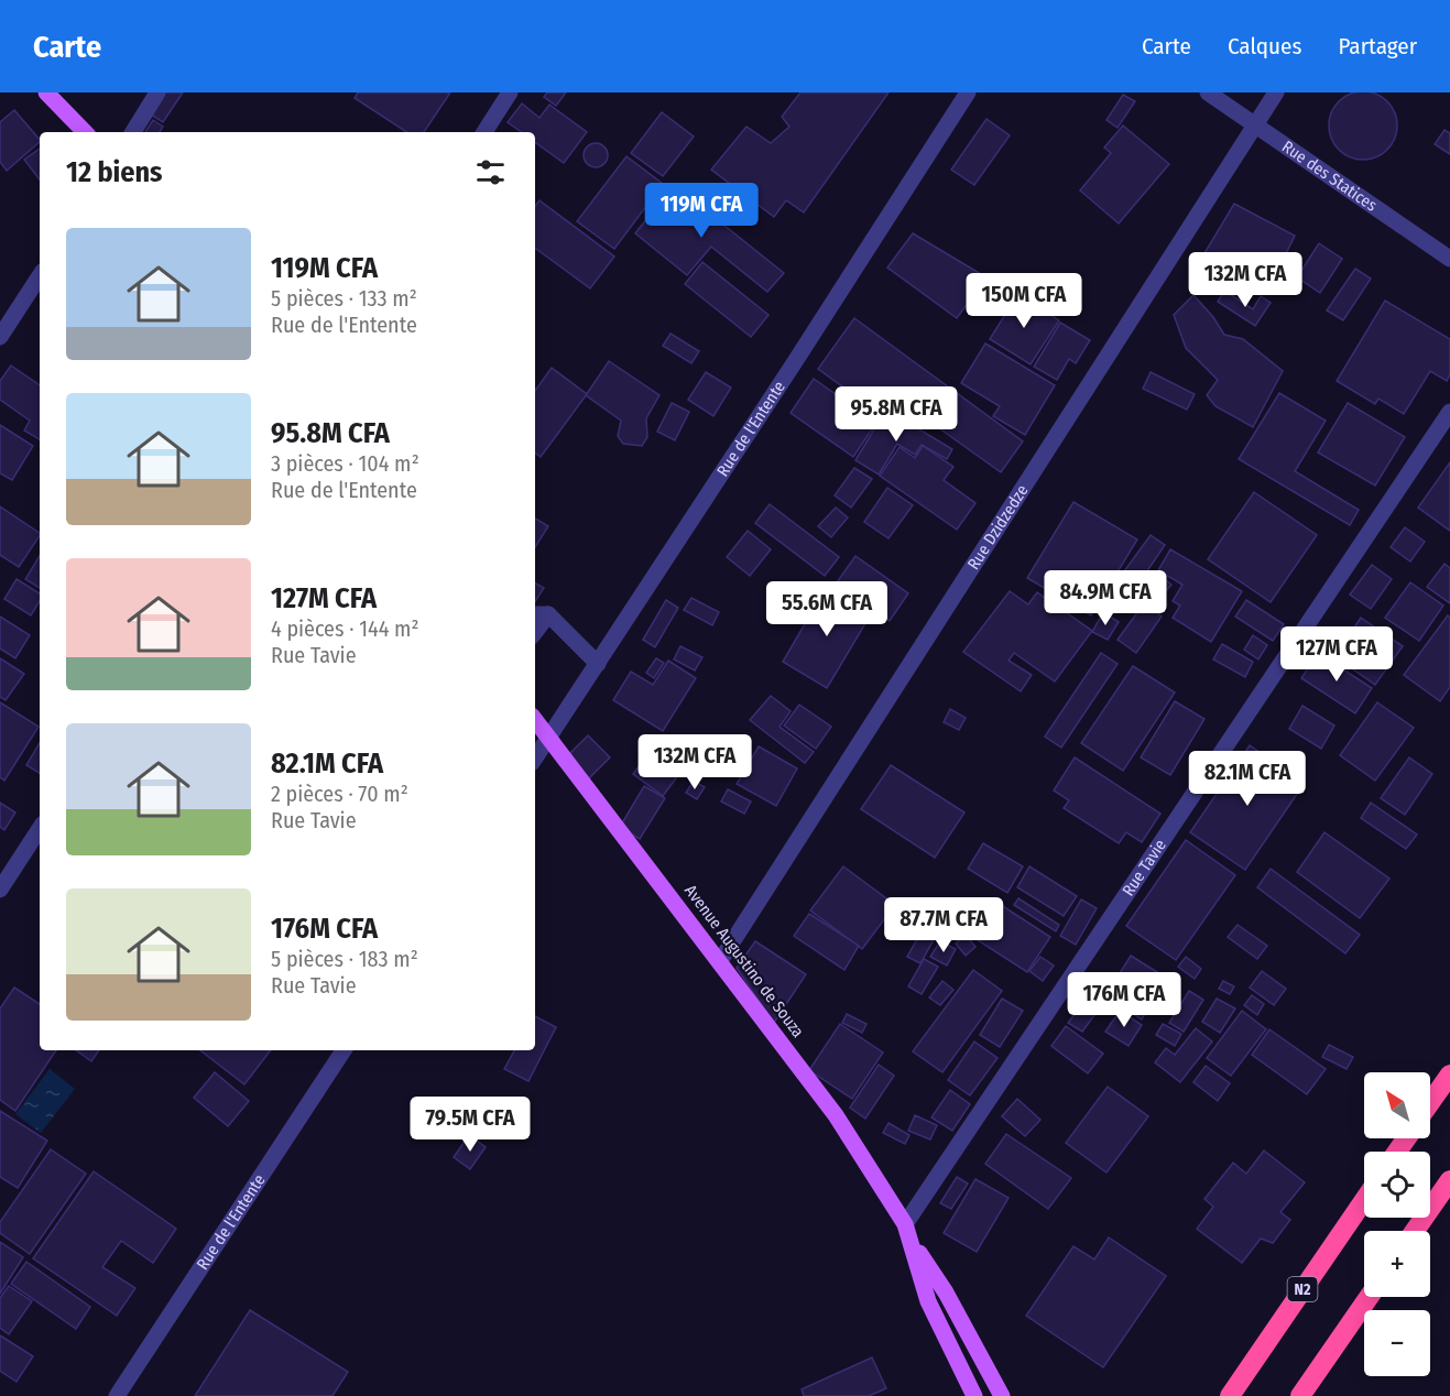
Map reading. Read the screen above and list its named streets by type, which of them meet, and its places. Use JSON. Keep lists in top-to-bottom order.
{
  "streets": {
    "highway": ["N2"],
    "main road": ["Avenue Augustino de Souza"],
    "street": [
      "Rue des Statices",
      "Rue de l'Entente",
      "Rue Dzidzedze",
      "Rue Tavie"
    ]
  },
  "crossings": [
    ["Rue des Statices", "Rue Dzidzedze"],
    ["Rue de l'Entente", "Avenue Augustino de Souza"],
    ["Rue Dzidzedze", "Avenue Augustino de Souza"],
    ["Rue Tavie", "Avenue Augustino de Souza"]
  ],
  "north": "top left",
  "page": {
    "header": "Carte",
    "nav": ["Carte", "Calques", "Partager"],
    "heading": "12 biens",
    "price": [
      "119M CFA",
      "132M CFA",
      "150M CFA",
      "95.8M CFA",
      "84.9M CFA",
      "55.6M CFA",
      "127M CFA",
      "132M CFA",
      "82.1M CFA",
      "87.7M CFA",
      "176M CFA",
      "79.5M CFA"
    ],
    "list": [
      {
        "name": "119M CFA",
        "note": "5 pièces · 133 m² · Rue de l'Entente"
      },
      {
        "name": "95.8M CFA",
        "note": "3 pièces · 104 m² · Rue de l'Entente"
      },
      {
        "name": "127M CFA",
        "note": "4 pièces · 144 m² · Rue Tavie"
      },
      {
        "name": "82.1M CFA",
        "note": "2 pièces · 70 m² · Rue Tavie"
      },
      {
        "name": "176M CFA",
        "note": "5 pièces · 183 m² · Rue Tavie"
      }
    ],
    "map_buttons": ["+", "−"]
  }
}
